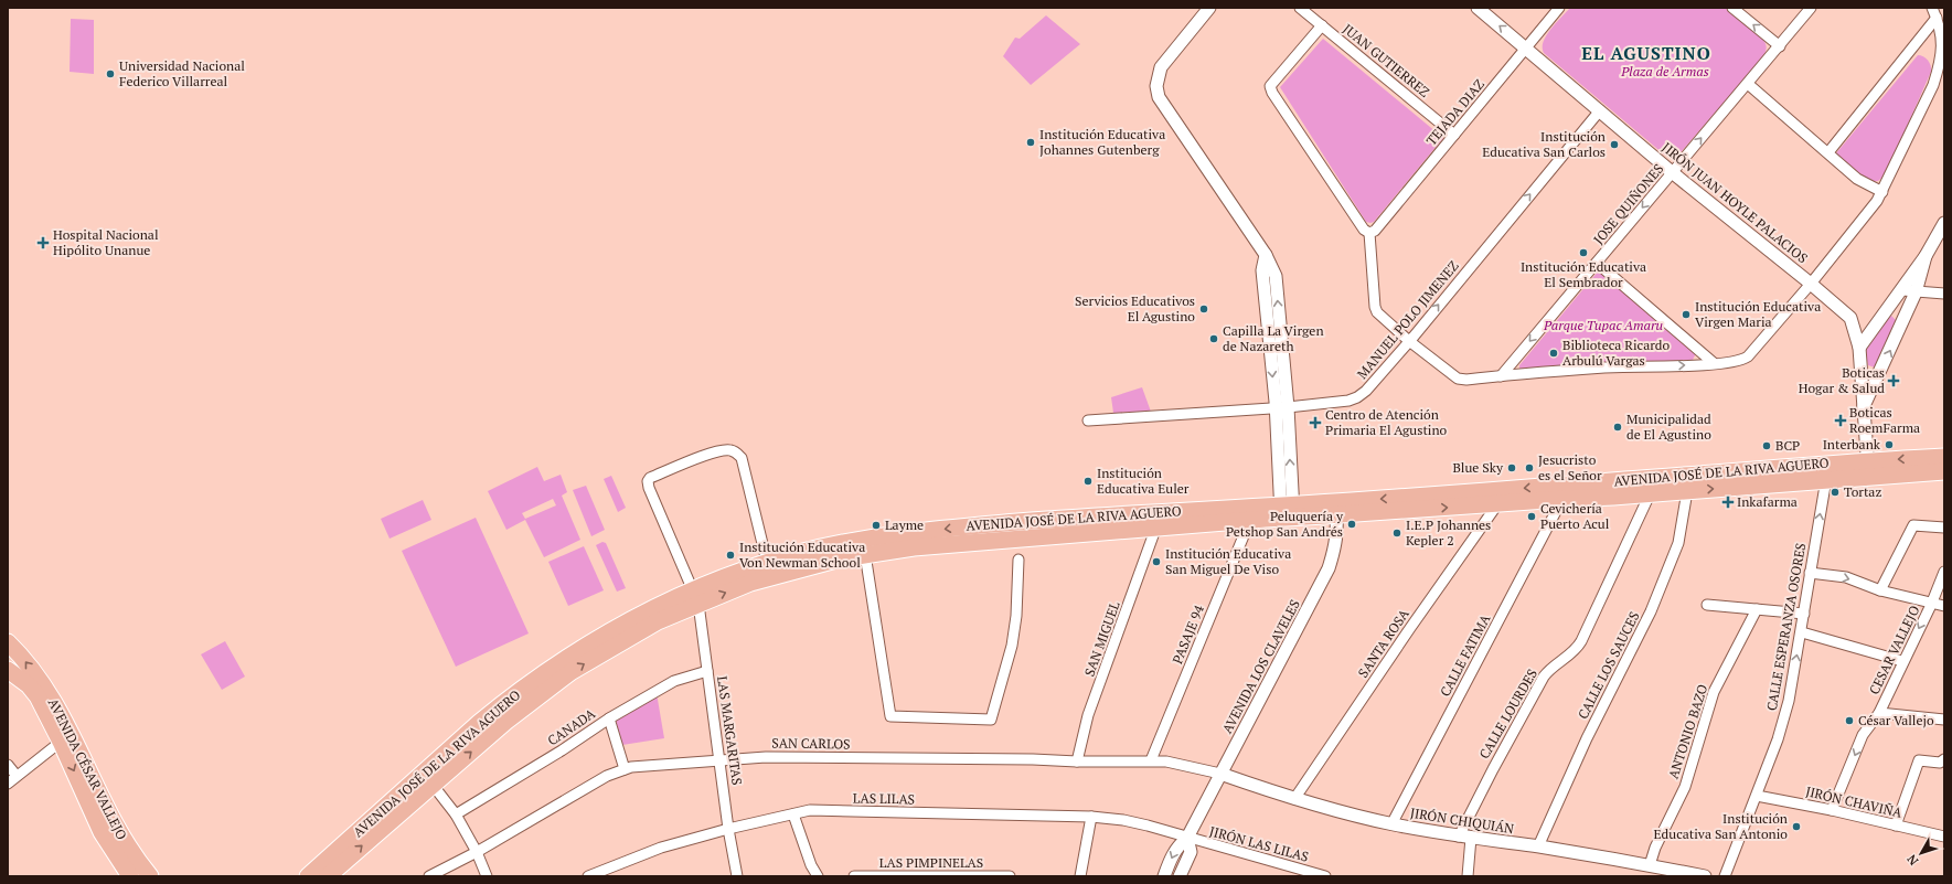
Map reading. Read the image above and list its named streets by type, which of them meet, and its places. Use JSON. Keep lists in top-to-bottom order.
{
  "streets": {
    "main road": ["AVENIDA JOSÉ DE LA RIVA AGUERO", "AVENIDA CÉSAR VALLEJO"],
    "street": [
      "JUAN GUTIERREZ",
      "TEJADA DIAZ",
      "JIRÓN JUAN HOYLE PALACIOS",
      "JOSE QUIÑONES",
      "MANUEL POLO JIMENEZ",
      "CALLE ESPERANZA OSORES",
      "PASAJE 94",
      "SAN MIGUEL",
      "SANTA ROSA",
      "CESAR VALLEJO",
      "CALLE FATIMA",
      "CALLE LOS SAUCES",
      "AVENIDA LOS CLAVELES",
      "CALLE LOURDES",
      "CANADA",
      "LAS MARGARITAS",
      "ANTONIO BAZO",
      "SAN CARLOS",
      "LAS LILAS",
      "JIRÓN CHAVIÑA",
      "JIRÓN CHIQUIÁN",
      "JIRÓN LAS LILAS",
      "LAS PIMPINELAS"
    ]
  },
  "crossings": [
    ["JUAN GUTIERREZ", "TEJADA DIAZ"],
    ["TEJADA DIAZ", "JIRÓN JUAN HOYLE PALACIOS"],
    ["JIRÓN JUAN HOYLE PALACIOS", "JOSE QUIÑONES"],
    ["JIRÓN JUAN HOYLE PALACIOS", "MANUEL POLO JIMENEZ"],
    ["JIRÓN JUAN HOYLE PALACIOS", "AVENIDA JOSÉ DE LA RIVA AGUERO"],
    ["AVENIDA JOSÉ DE LA RIVA AGUERO", "CALLE ESPERANZA OSORES"],
    ["AVENIDA JOSÉ DE LA RIVA AGUERO", "PASAJE 94"],
    ["AVENIDA JOSÉ DE LA RIVA AGUERO", "SAN MIGUEL"],
    ["AVENIDA JOSÉ DE LA RIVA AGUERO", "SANTA ROSA"],
    ["AVENIDA JOSÉ DE LA RIVA AGUERO", "CALLE FATIMA"],
    ["AVENIDA JOSÉ DE LA RIVA AGUERO", "CALLE LOS SAUCES"],
    ["AVENIDA JOSÉ DE LA RIVA AGUERO", "AVENIDA LOS CLAVELES"],
    ["AVENIDA JOSÉ DE LA RIVA AGUERO", "CALLE LOURDES"],
    ["AVENIDA JOSÉ DE LA RIVA AGUERO", "LAS MARGARITAS"],
    ["CALLE ESPERANZA OSORES", "JIRÓN CHAVIÑA"],
    ["PASAJE 94", "SAN CARLOS"],
    ["SAN MIGUEL", "SAN CARLOS"],
    ["SANTA ROSA", "JIRÓN CHIQUIÁN"],
    ["CESAR VALLEJO", "JIRÓN CHAVIÑA"],
    ["CALLE FATIMA", "JIRÓN CHIQUIÁN"],
    ["CALLE LOS SAUCES", "JIRÓN CHIQUIÁN"],
    ["AVENIDA LOS CLAVELES", "SAN CARLOS"],
    ["AVENIDA LOS CLAVELES", "LAS LILAS"],
    ["AVENIDA LOS CLAVELES", "JIRÓN CHIQUIÁN"],
    ["AVENIDA LOS CLAVELES", "JIRÓN LAS LILAS"],
    ["CALLE LOURDES", "JIRÓN CHIQUIÁN"],
    ["CANADA", "LAS MARGARITAS"],
    ["LAS MARGARITAS", "SAN CARLOS"],
    ["LAS MARGARITAS", "LAS LILAS"],
    ["ANTONIO BAZO", "JIRÓN CHIQUIÁN"],
    ["SAN CARLOS", "JIRÓN CHIQUIÁN"],
    ["LAS LILAS", "JIRÓN LAS LILAS"]
  ],
  "one_way": ["MANUEL POLO JIMENEZ", "CALLE ESPERANZA OSORES", "CESAR VALLEJO"],
  "districts": ["EL AGUSTINO"],
  "parks": ["Plaza de Armas", "Parque Tupac Amaru"],
  "places": {
    "other": [
      "Universidad Nacional Federico Villarreal",
      "Institución Educativa Johannes Gutenberg",
      "Institución Educativa San Carlos",
      "Institución Educativa El Sembrador",
      "Servicios Educativos El Agustino",
      "Institución Educativa Virgen Maria",
      "Capilla La Virgen de Nazareth",
      "Biblioteca Ricardo Arbulú Vargas",
      "Municipalidad de El Agustino",
      "Interbank",
      "BCP",
      "Blue Sky",
      "Jesucristo es el Señor",
      "Institución Educativa Euler",
      "Tortaz",
      "Cevichería Puerto Acul",
      "Peluquería y Petshop San Andrés",
      "Layme",
      "I.E.P Johannes Kepler 2",
      "Institución Educativa Von Newman School",
      "Institución Educativa San Miguel De Viso",
      "César Vallejo",
      "Institución Educativa San Antonio"
    ],
    "health": [
      "Hospital Nacional Hipólito Unanue",
      "Boticas Hogar & Salud",
      "Boticas RoemFarma",
      "Centro de Atención Primaria El Agustino",
      "Inkafarma"
    ]
  },
  "north": "bottom left"
}
